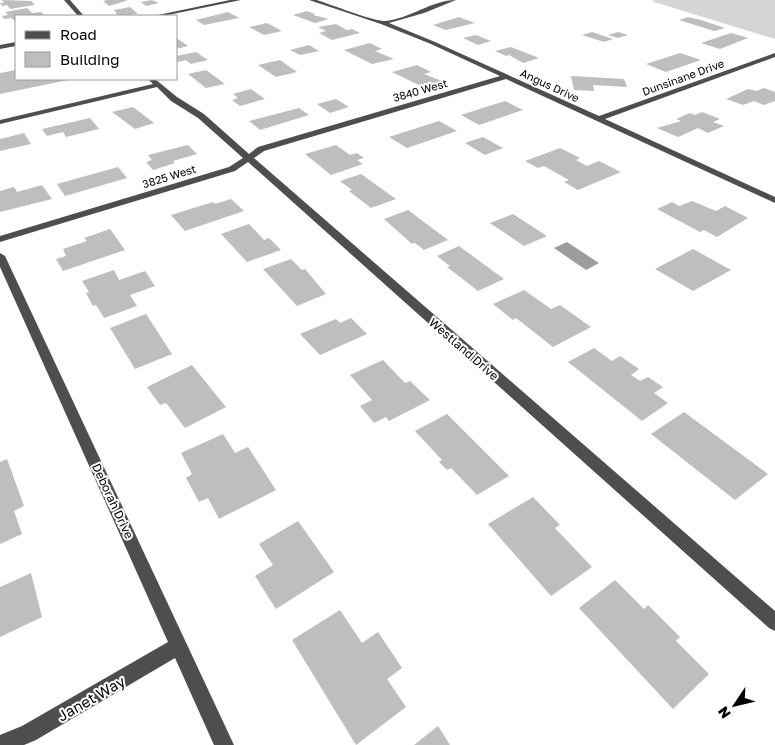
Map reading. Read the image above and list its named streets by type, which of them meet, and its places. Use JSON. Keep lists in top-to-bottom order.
{
  "streets": {
    "street": [
      "Dunsinane Drive",
      "Angus Drive",
      "3840 West",
      "3825 West",
      "Westland Drive",
      "Deborah Drive",
      "Janet Way"
    ]
  },
  "crossings": [
    ["Dunsinane Drive", "Angus Drive"],
    ["Angus Drive", "3840 West"],
    ["3840 West", "3825 West"],
    ["3825 West", "Westland Drive"],
    ["Deborah Drive", "Janet Way"]
  ],
  "legend": ["Road", "Building"],
  "north": "bottom left"
}
